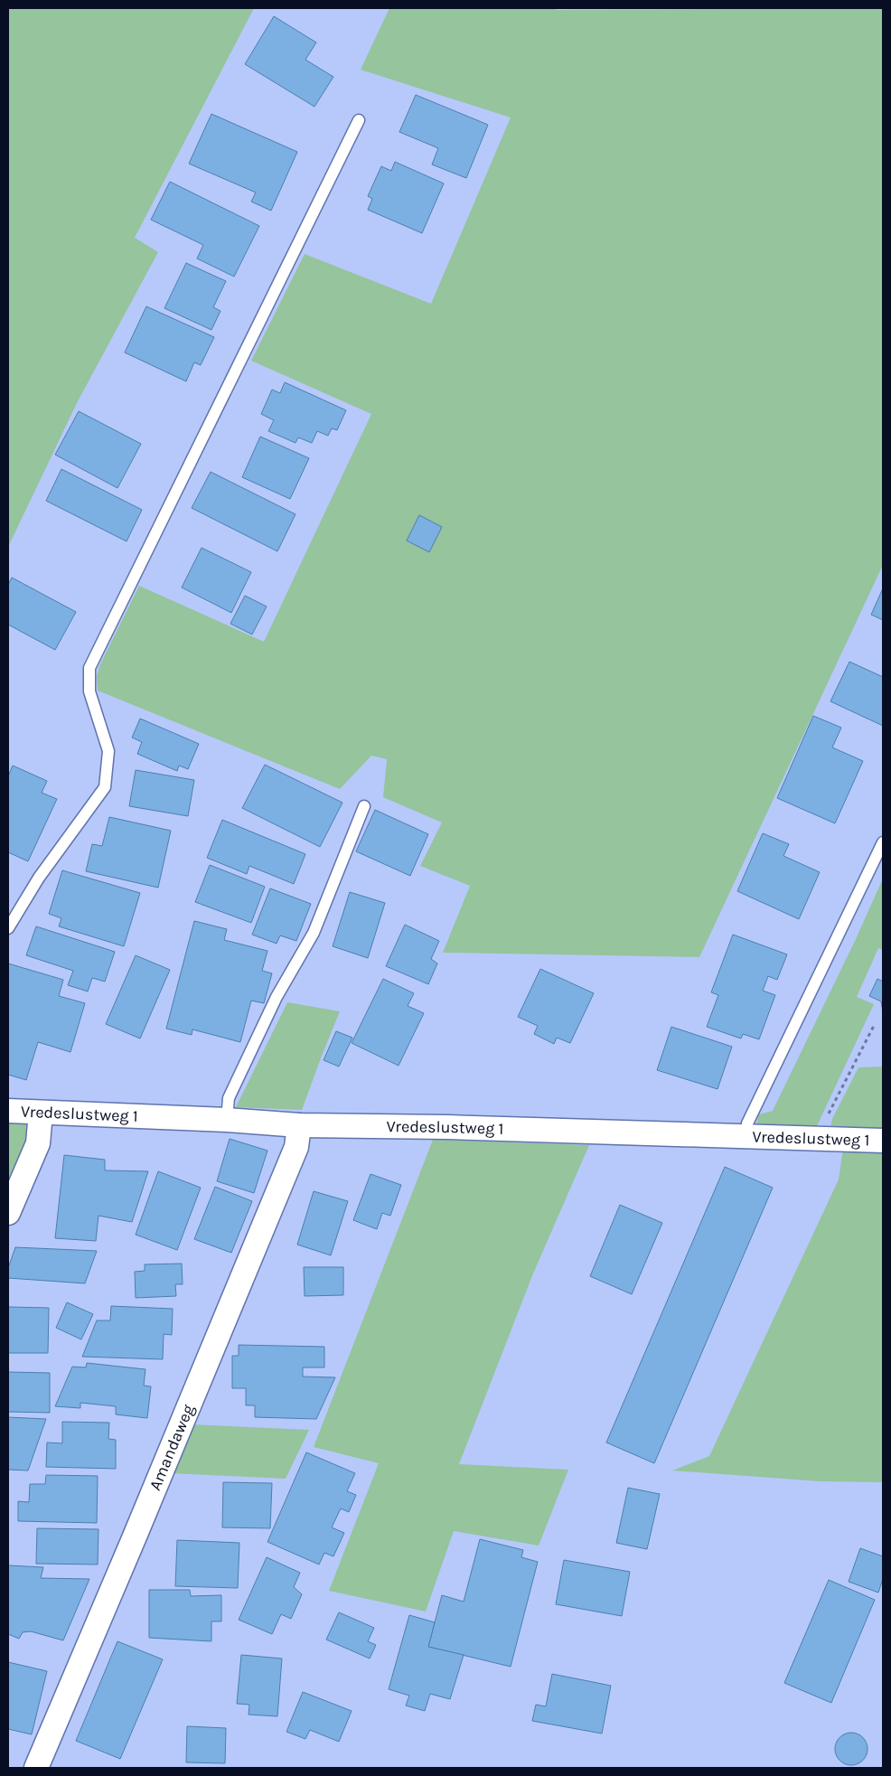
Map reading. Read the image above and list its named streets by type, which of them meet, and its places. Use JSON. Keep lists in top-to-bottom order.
{
  "streets": {
    "street": ["Vredeslustweg 1", "Amandaweg"]
  },
  "crossings": [
    ["Vredeslustweg 1", "Amandaweg"]
  ]
}
